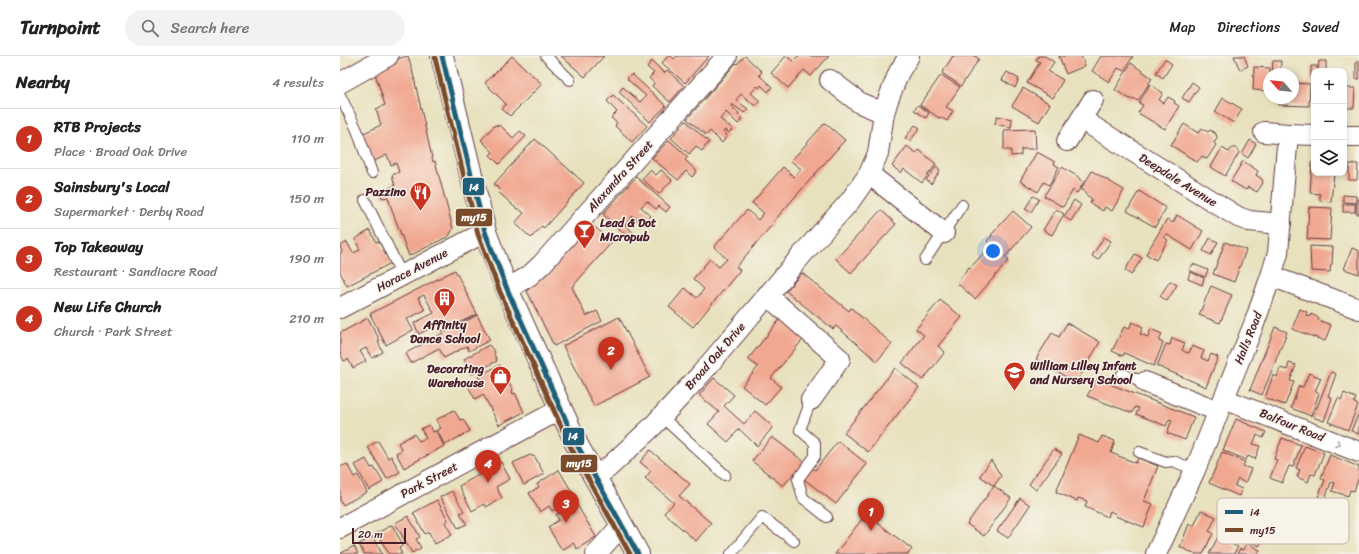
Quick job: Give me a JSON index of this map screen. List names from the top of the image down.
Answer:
{
  "streets": {
    "street": [
      "Alexandra Street",
      "Deepdale Avenue",
      "Horace Avenue",
      "Halls Road",
      "Broad Oak Drive",
      "Balfour Road",
      "Park Street"
    ]
  },
  "crossings": [
    ["Deepdale Avenue", "Halls Road"],
    ["Halls Road", "Balfour Road"]
  ],
  "places": {
    "restaurant": ["Pazzino"],
    "bar": ["Lead & Dot Micropub"],
    "building": ["Affinity Dance School"],
    "school or university": ["William Lilley Infant and Nursery School"],
    "shop": ["Decorating Warehouse"]
  },
  "lines": ["transit line i4", "transit line my15"],
  "legend": ["i4", "my15"],
  "scale_bar": "20 m",
  "north": "top left",
  "page": {
    "header": "Turnpoint",
    "search": "Search here",
    "nav": ["Map", "Directions", "Saved"],
    "heading": ["Nearby", "4 results"],
    "map_buttons": ["+", "−"],
    "list": [
      {
        "mark": "1",
        "name": "RTB Projects",
        "note": "Place · Broad Oak Drive",
        "value": "110 m"
      },
      {
        "mark": "2",
        "name": "Sainsbury's Local",
        "note": "Supermarket · Derby Road",
        "value": "150 m"
      },
      {
        "mark": "3",
        "name": "Top Takeaway",
        "note": "Restaurant · Sandiacre Road",
        "value": "190 m"
      },
      {
        "mark": "4",
        "name": "New Life Church",
        "note": "Church · Park Street",
        "value": "210 m"
      }
    ],
    "pins": [
      "2",
      "4",
      "3",
      "1"
    ],
    "scale": "20 m"
  }
}
